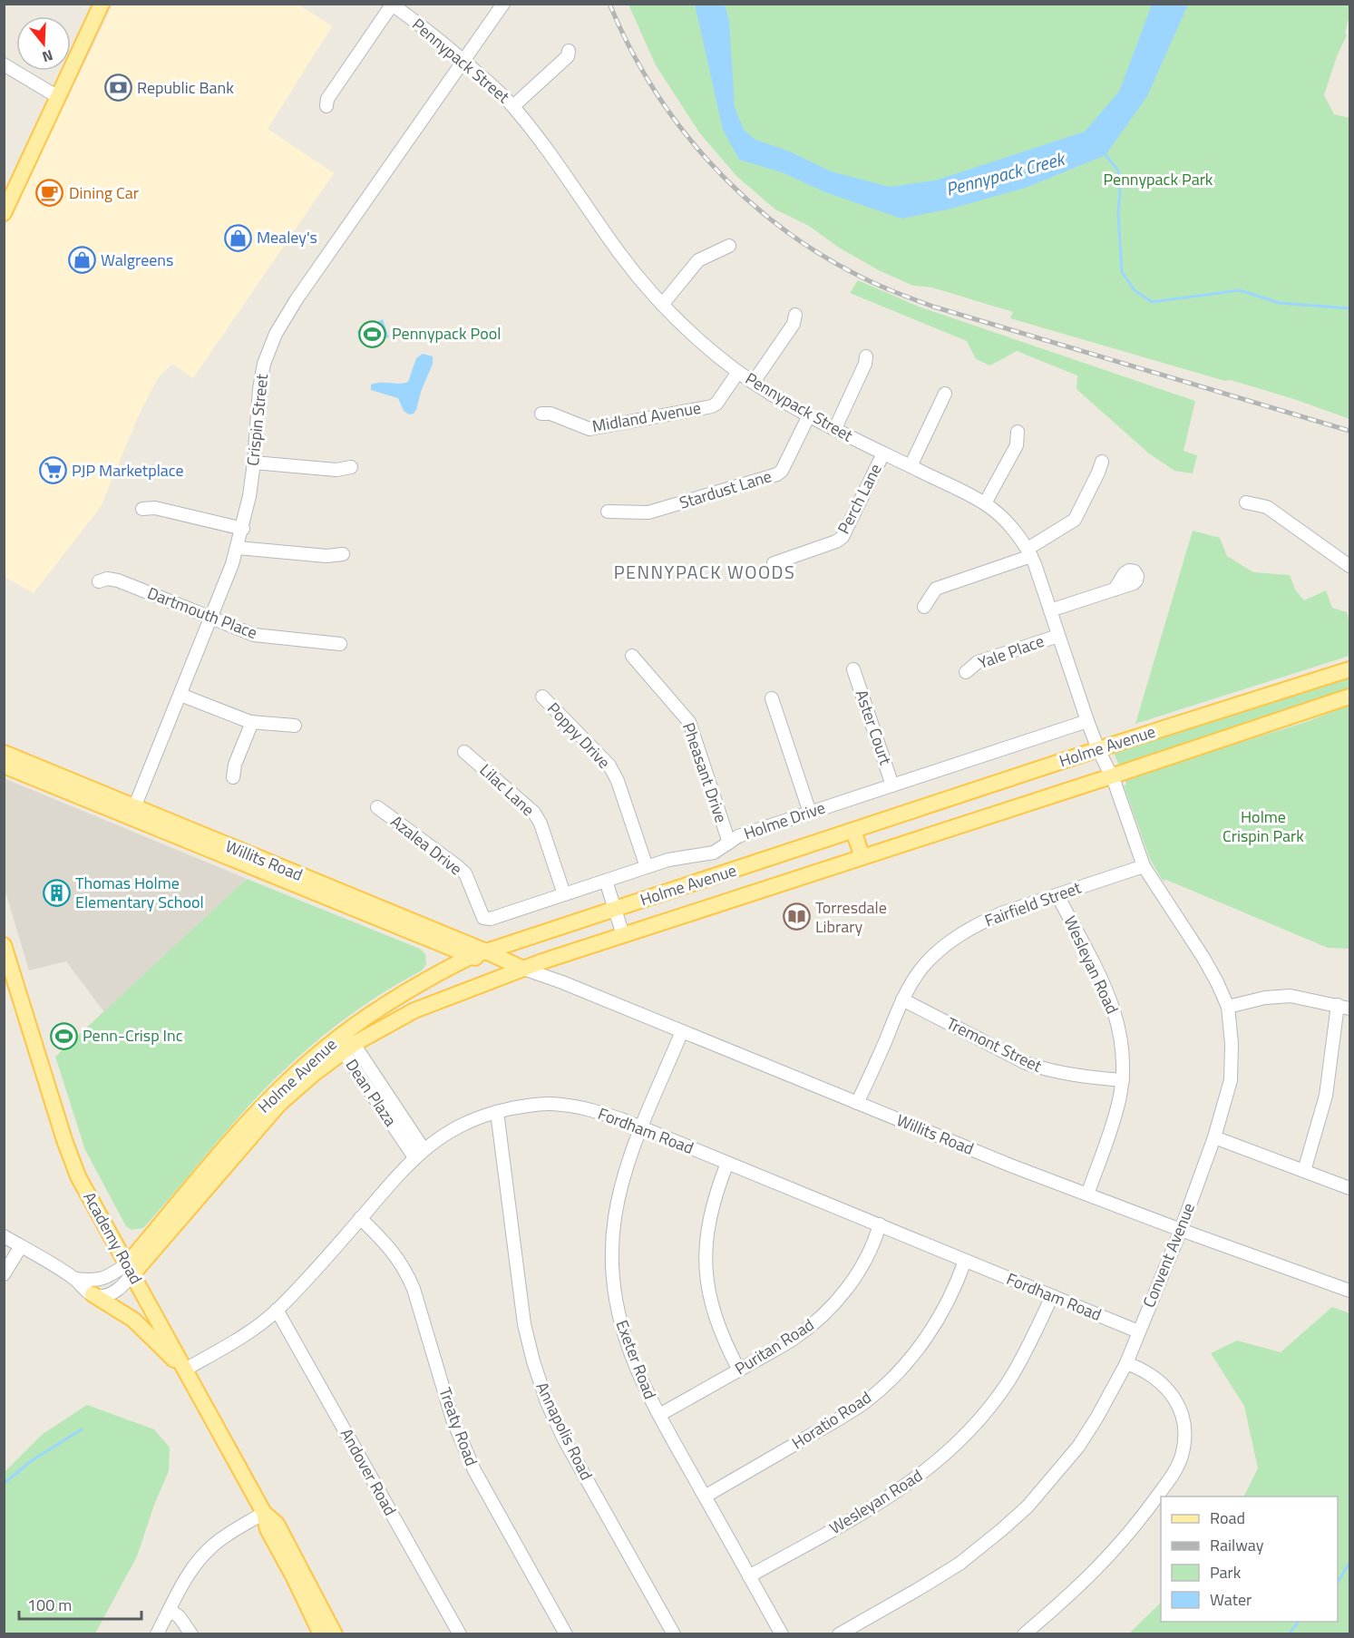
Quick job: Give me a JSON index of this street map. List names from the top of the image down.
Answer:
{
  "streets": {
    "main road": ["Holme Avenue", "Willits Road", "Academy Road"],
    "street": [
      "Pennypack Street",
      "Midland Avenue",
      "Crispin Street",
      "Stardust Lane",
      "Perch Lane",
      "Dartmouth Place",
      "Yale Place",
      "Aster Court",
      "Poppy Drive",
      "Pheasant Drive",
      "Lilac Lane",
      "Holme Drive",
      "Azalea Drive",
      "Fairfield Street",
      "Wesleyan Road",
      "Tremont Street",
      "Dean Plaza",
      "Fordham Road",
      "Convent Avenue",
      "Puritan Road",
      "Exeter Road",
      "Horatio Road",
      "Treaty Road",
      "Annapolis Road",
      "Andover Road"
    ]
  },
  "crossings": [
    ["Pennypack Street", "Midland Avenue"],
    ["Pennypack Street", "Crispin Street"],
    ["Pennypack Street", "Stardust Lane"],
    ["Pennypack Street", "Perch Lane"],
    ["Pennypack Street", "Yale Place"],
    ["Pennypack Street", "Holme Avenue"],
    ["Pennypack Street", "Holme Drive"],
    ["Pennypack Street", "Convent Avenue"],
    ["Crispin Street", "Dartmouth Place"],
    ["Crispin Street", "Willits Road"],
    ["Aster Court", "Holme Drive"],
    ["Poppy Drive", "Holme Drive"],
    ["Holme Avenue", "Willits Road"],
    ["Holme Avenue", "Dean Plaza"],
    ["Holme Avenue", "Academy Road"],
    ["Holme Avenue", "Convent Avenue"],
    ["Pheasant Drive", "Holme Drive"],
    ["Lilac Lane", "Holme Drive"],
    ["Holme Drive", "Azalea Drive"],
    ["Willits Road", "Fairfield Street"],
    ["Willits Road", "Wesleyan Road"],
    ["Willits Road", "Convent Avenue"],
    ["Willits Road", "Exeter Road"],
    ["Fairfield Street", "Wesleyan Road"],
    ["Fairfield Street", "Tremont Street"],
    ["Fairfield Street", "Convent Avenue"],
    ["Wesleyan Road", "Tremont Street"],
    ["Wesleyan Road", "Fordham Road"],
    ["Wesleyan Road", "Exeter Road"],
    ["Dean Plaza", "Fordham Road"],
    ["Fordham Road", "Academy Road"],
    ["Fordham Road", "Convent Avenue"],
    ["Fordham Road", "Puritan Road"],
    ["Fordham Road", "Exeter Road"],
    ["Fordham Road", "Horatio Road"],
    ["Fordham Road", "Treaty Road"],
    ["Fordham Road", "Annapolis Road"],
    ["Fordham Road", "Andover Road"],
    ["Puritan Road", "Exeter Road"],
    ["Exeter Road", "Horatio Road"]
  ],
  "districts": ["PENNYPACK WOODS"],
  "water": ["Pennypack Creek"],
  "parks": ["Pennypack Park", "Holme Crispin Park"],
  "places": {
    "bank": ["Republic Bank"],
    "cafe": ["Dining Car"],
    "shop": ["Mealey's", "Walgreens"],
    "sports": ["Pennypack Pool", "Penn-Crisp Inc"],
    "supermarket": ["PJP Marketplace"],
    "building": ["Thomas Holme Elementary School"],
    "library": ["Torresdale Library"]
  },
  "legend": [
    "Road",
    "Railway",
    "Park",
    "Water"
  ],
  "scale_bar": "100 m",
  "north": "bottom"
}
